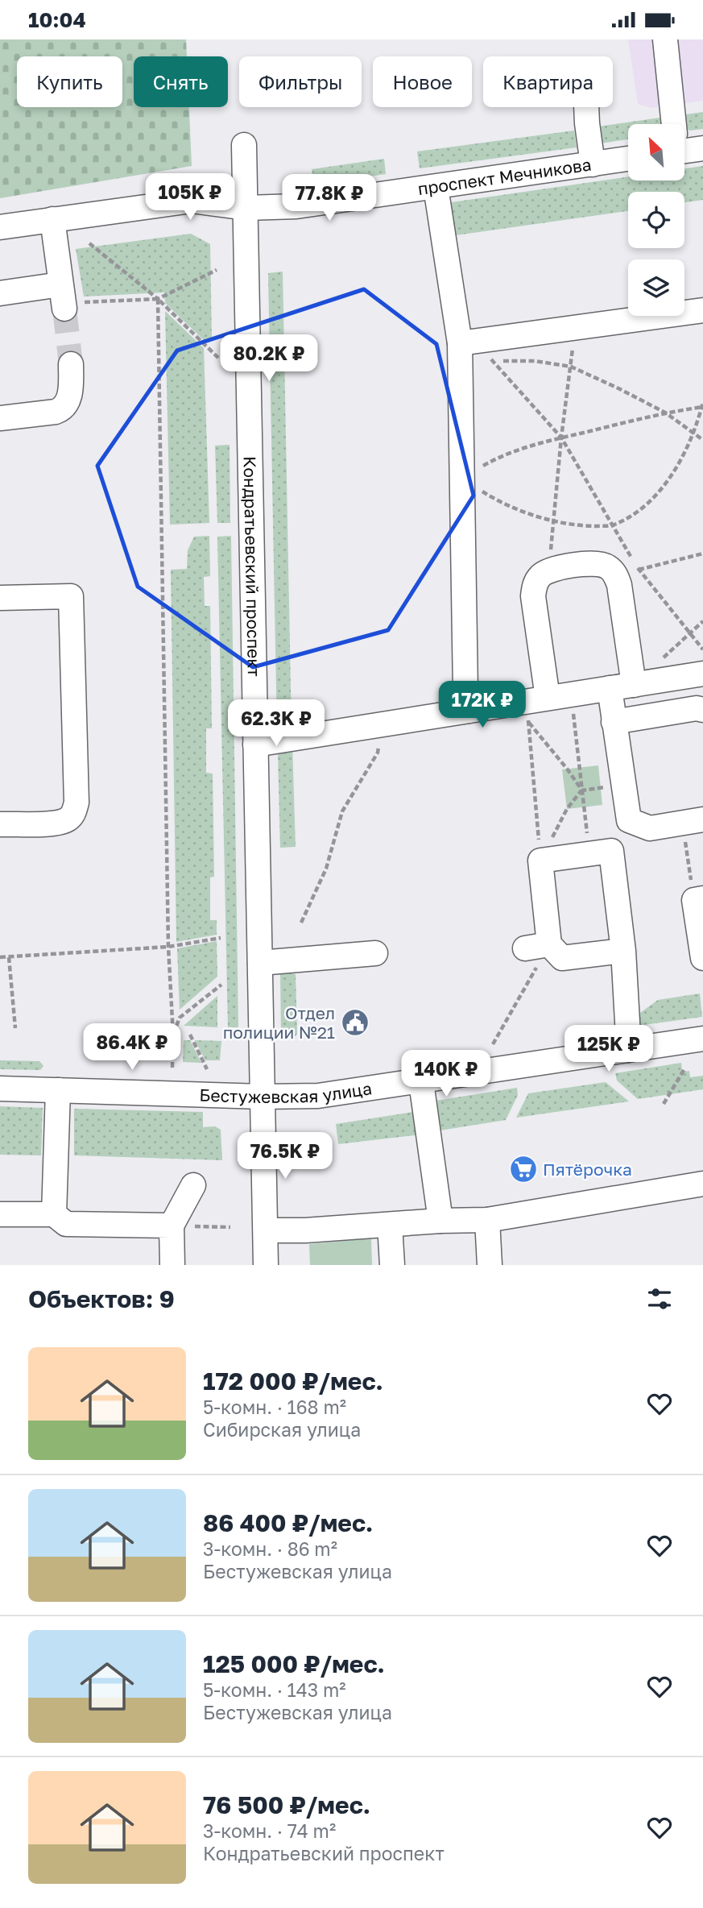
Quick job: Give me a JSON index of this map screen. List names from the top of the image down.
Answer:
{
  "streets": {
    "street": ["проспект Мечникова", "Кондратьевский проспект", "Бестужевская улица"]
  },
  "crossings": [
    ["проспект Мечникова", "Кондратьевский проспект"],
    ["Кондратьевский проспект", "Бестужевская улица"]
  ],
  "places": {
    "public building": ["Отдел полиции №21"],
    "supermarket": ["Пятёрочка"]
  },
  "north": "top left",
  "page": {
    "status": "10:04",
    "chip": [
      "Купить",
      "Снять",
      "Фильтры",
      "Новое",
      "Квартира"
    ],
    "price": [
      "105K ₽",
      "77.8K ₽",
      "80.2K ₽",
      "172K ₽",
      "62.3K ₽",
      "86.4K ₽",
      "125K ₽",
      "140K ₽",
      "76.5K ₽"
    ],
    "heading": "Объектов: 9",
    "list": [
      {
        "name": "172 000 ₽/мес.",
        "note": "5-комн. · 168 m² · Сибирская улица"
      },
      {
        "name": "86 400 ₽/мес.",
        "note": "3-комн. · 86 m² · Бестужевская улица"
      },
      {
        "name": "125 000 ₽/мес.",
        "note": "5-комн. · 143 m² · Бестужевская улица"
      },
      {
        "name": "76 500 ₽/мес.",
        "note": "3-комн. · 74 m² · Кондратьевский проспект"
      }
    ]
  }
}
